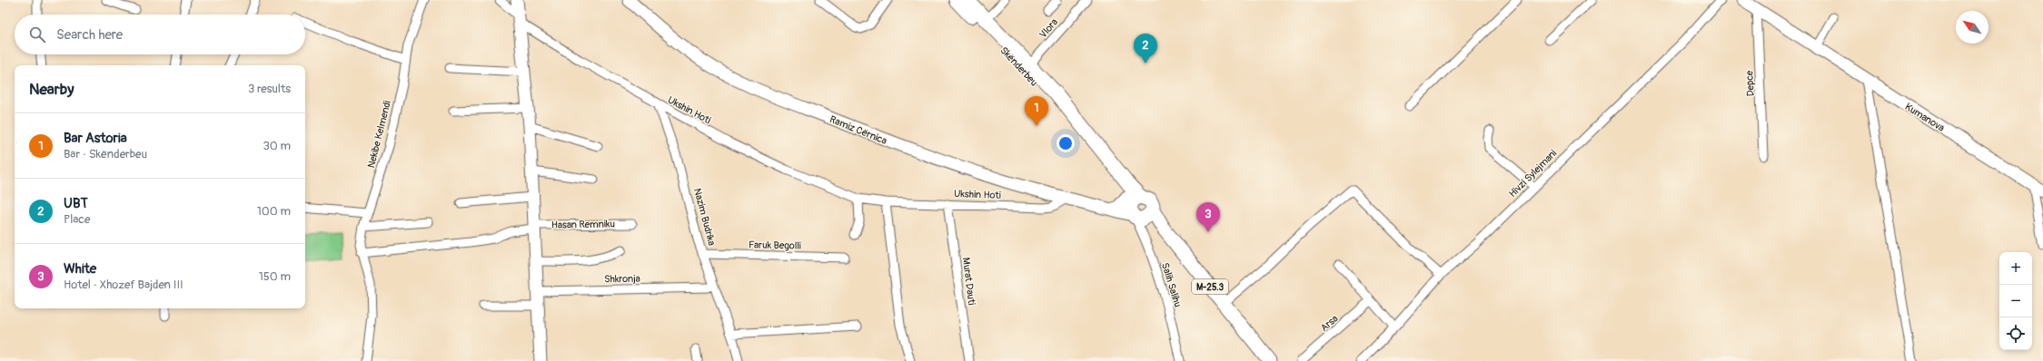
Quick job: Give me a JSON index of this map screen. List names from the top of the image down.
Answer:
{
  "streets": {
    "main road": ["Skënderbeu", "M-25.3"],
    "street": [
      "Vlora",
      "Depce",
      "Ukshin Hoti",
      "Kumanova",
      "Ramiz Cërnica",
      "Nekibe Kelmendi",
      "Hivzi Sylejmani",
      "Nazim Budrika",
      "Hasan Remniku",
      "Faruk Begolli",
      "Shkronja",
      "Murat Dauti",
      "Salih Salihu",
      "Arsa"
    ]
  },
  "crossings": [
    ["Vlora", "Skënderbeu"],
    ["Skënderbeu", "Ramiz Cërnica"],
    ["Skënderbeu", "Salih Salihu"],
    ["Skënderbeu", "M-25.3"],
    ["Depce", "Kumanova"],
    ["Ukshin Hoti", "Ramiz Cërnica"],
    ["Ukshin Hoti", "Nazim Budrika"],
    ["Ukshin Hoti", "Murat Dauti"],
    ["Ramiz Cërnica", "Salih Salihu"],
    ["Ramiz Cërnica", "M-25.3"],
    ["Nekibe Kelmendi", "Hasan Remniku"],
    ["Nazim Budrika", "Faruk Begolli"],
    ["Salih Salihu", "M-25.3"]
  ],
  "north": "top left",
  "page": {
    "search": "Search here",
    "pins": ["2", "1", "3"],
    "heading": ["Nearby", "3 results"],
    "list": [
      {
        "mark": "1",
        "name": "Bar Astoria",
        "note": "Bar · Skënderbeu",
        "value": "30 m"
      },
      {
        "mark": "2",
        "name": "UBT",
        "note": "Place",
        "value": "100 m"
      },
      {
        "mark": "3",
        "name": "White",
        "note": "Hotel · Xhozef Bajden III",
        "value": "150 m"
      }
    ],
    "map_buttons": ["+", "−"]
  }
}
